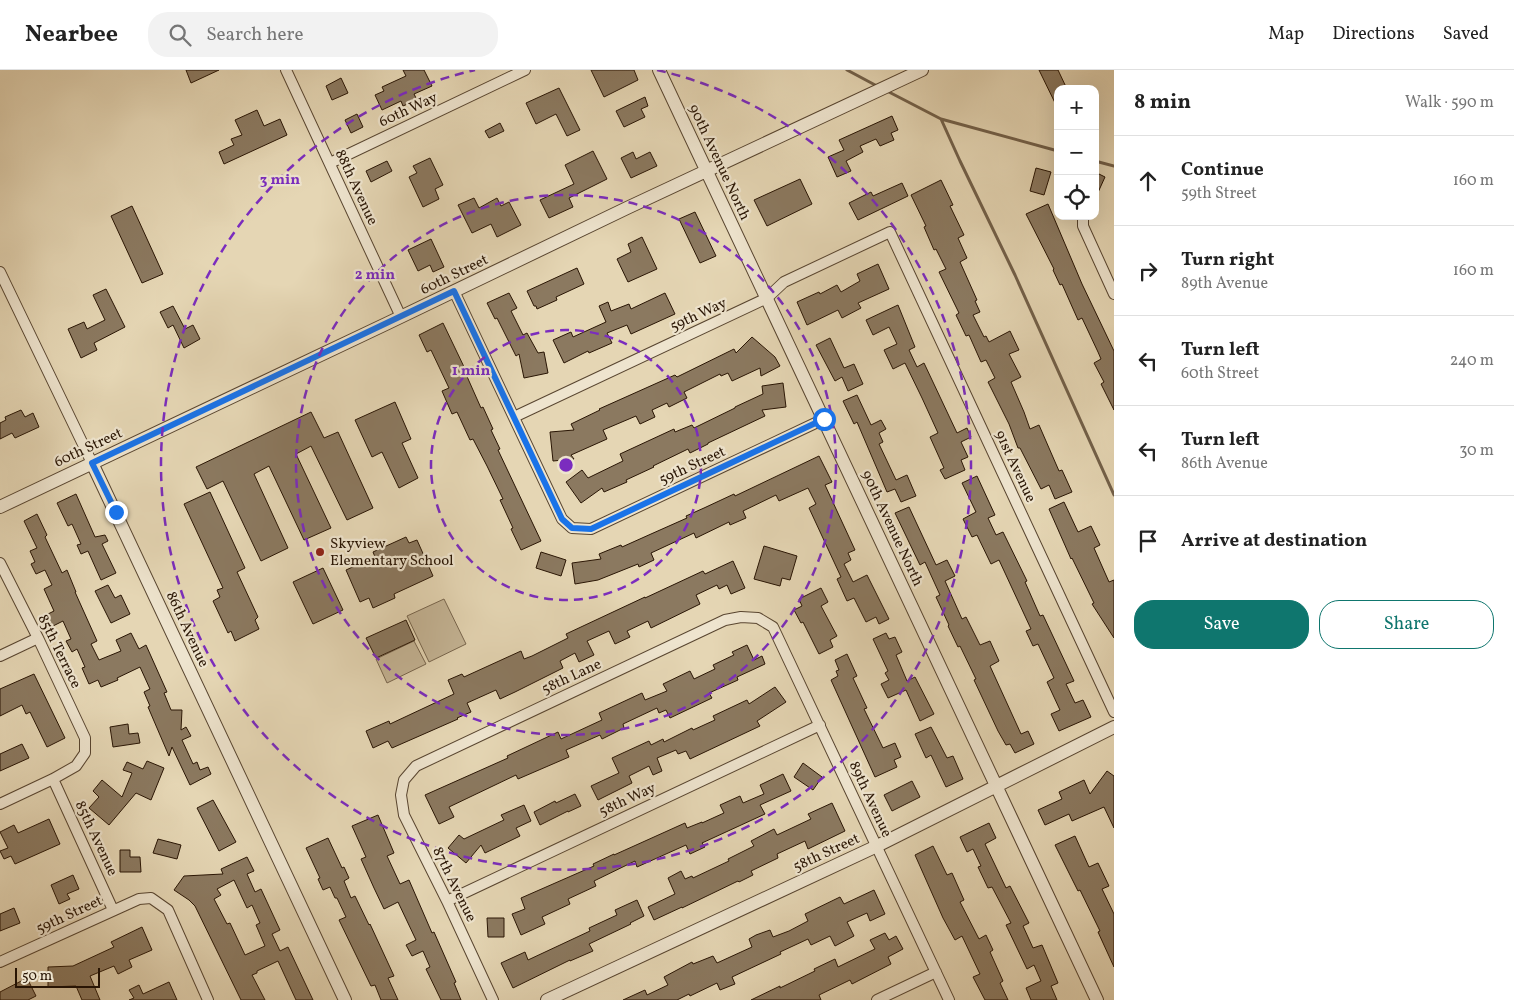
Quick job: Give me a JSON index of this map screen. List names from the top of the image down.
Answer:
{
  "streets": {
    "street": [
      "60th Way",
      "90th Avenue North",
      "88th Avenue",
      "60th Street",
      "59th Way",
      "59th Street",
      "91st Avenue",
      "86th Avenue",
      "85th Terrace",
      "58th Lane",
      "58th Way",
      "89th Avenue",
      "85th Avenue",
      "58th Street",
      "87th Avenue"
    ]
  },
  "crossings": [
    ["60th Way", "88th Avenue"],
    ["90th Avenue North", "60th Street"],
    ["90th Avenue North", "59th Way"],
    ["90th Avenue North", "59th Street"],
    ["90th Avenue North", "58th Street"],
    ["88th Avenue", "60th Street"],
    ["60th Street", "86th Avenue"],
    ["59th Way", "59th Street"],
    ["59th Way", "91st Avenue"],
    ["59th Street", "85th Avenue"],
    ["85th Terrace", "85th Avenue"],
    ["58th Lane", "89th Avenue"],
    ["58th Lane", "87th Avenue"],
    ["58th Way", "89th Avenue"],
    ["58th Way", "87th Avenue"],
    ["89th Avenue", "58th Street"]
  ],
  "places": ["Skyview Elementary School"],
  "scale_bar": "50 m",
  "page": {
    "header": "Nearbee",
    "search": "Search here",
    "nav": ["Map", "Directions", "Saved"],
    "heading": ["8 min", "Walk · 590 m"],
    "map_buttons": ["+", "−"],
    "list": [
      ["Continue", "59th Street", "160 m"],
      ["Turn right", "89th Avenue", "160 m"],
      ["Turn left", "60th Street", "240 m"],
      ["Turn left", "86th Avenue", "30 m"],
      "Arrive at destination"
    ],
    "buttons": ["Save", "Share"],
    "scale": "50 m"
  },
  "rings": ["3 min", "2 min", "1 min"]
}
